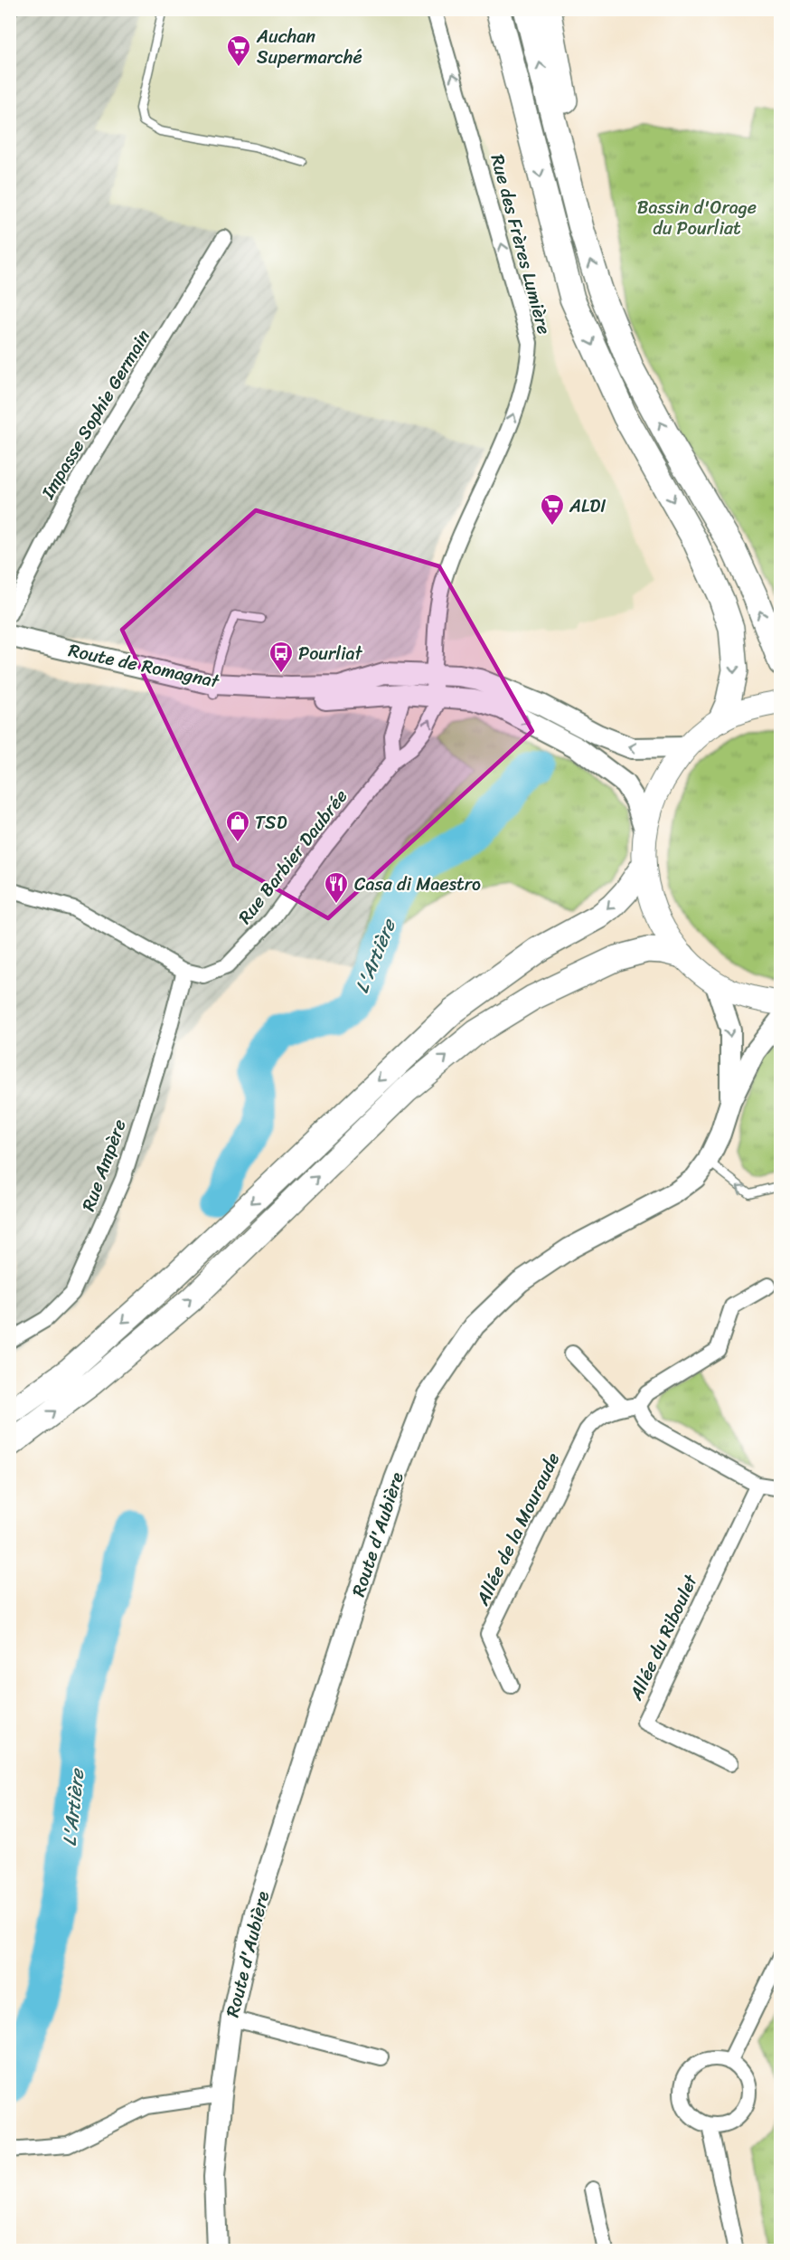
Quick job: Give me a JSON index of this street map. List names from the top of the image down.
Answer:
{
  "streets": {
    "main road": ["Route de Romagnat", "Route d'Aubière"],
    "street": [
      "Rue des Frères Lumière",
      "Impasse Sophie Germain",
      "Rue Barbier Daubrée",
      "Rue Ampère",
      "Allée de la Mouraude",
      "Allée du Riboulet"
    ]
  },
  "crossings": [
    ["Rue des Frères Lumière", "Route de Romagnat"],
    ["Rue des Frères Lumière", "Rue Barbier Daubrée"],
    ["Route de Romagnat", "Rue Barbier Daubrée"],
    ["Rue Barbier Daubrée", "Rue Ampère"]
  ],
  "one_way": ["Rue des Frères Lumière"],
  "water": ["L'Artière"],
  "parks": ["Bassin d'Orage du Pourliat"],
  "places": {
    "supermarket": ["Auchan Supermarché", "ALDI"],
    "bus stop": ["Pourliat"],
    "shop": ["TSD"],
    "restaurant": ["Casa di Maestro"]
  }
}
